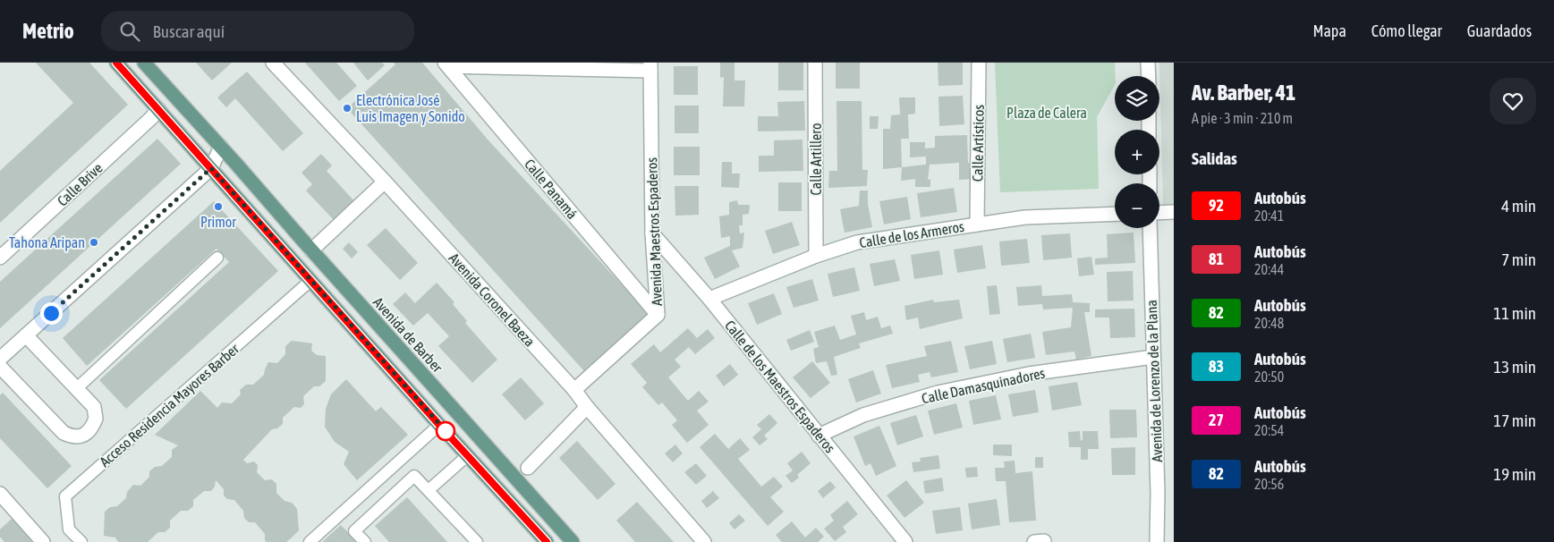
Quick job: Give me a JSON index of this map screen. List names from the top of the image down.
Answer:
{
  "streets": {
    "main road": ["Avenida de Barber"],
    "street": [
      "Calle Artísticos",
      "Calle Artillero",
      "Calle Brive",
      "Calle Panamá",
      "Avenida Maestros Espaderos",
      "Calle de los Armeros",
      "Avenida Coronel Baeza",
      "Avenida de Lorenzo de la Plana",
      "Calle Damasquinadores",
      "Calle de los Maestros Espaderos"
    ],
    "lane": ["Acceso Residencia Mayores Barber"]
  },
  "crossings": [
    ["Calle Artísticos", "Calle de los Armeros"],
    ["Calle Artillero", "Calle de los Armeros"],
    ["Calle Panamá", "Avenida Maestros Espaderos"],
    ["Avenida Maestros Espaderos", "Avenida Coronel Baeza"],
    ["Avenida Maestros Espaderos", "Calle de los Maestros Espaderos"],
    ["Calle de los Armeros", "Calle de los Maestros Espaderos"],
    ["Avenida de Lorenzo de la Plana", "Calle Damasquinadores"],
    ["Calle Damasquinadores", "Calle de los Maestros Espaderos"]
  ],
  "parks": ["Plaza de Calera"],
  "places": ["Electrónica José Luis Imagen y Sonido", "Primor", "Tahona Aripan"],
  "lines": ["bus line 92"],
  "page": {
    "header": "Metrio",
    "search": "Buscar aquí",
    "nav": ["Mapa", "Cómo llegar", "Guardados"],
    "heading": [
      ["Av. Barber, 41", "A pie · 3 min · 210 m"],
      "Salidas"
    ],
    "map_buttons": ["+", "−"],
    "list": [
      {
        "mark": "92",
        "name": "Autobús",
        "note": "20:41",
        "value": "4 min"
      },
      {
        "mark": "81",
        "name": "Autobús",
        "note": "20:44",
        "value": "7 min"
      },
      {
        "mark": "82",
        "name": "Autobús",
        "note": "20:48",
        "value": "11 min"
      },
      {
        "mark": "83",
        "name": "Autobús",
        "note": "20:50",
        "value": "13 min"
      },
      {
        "mark": "27",
        "name": "Autobús",
        "note": "20:54",
        "value": "17 min"
      },
      {
        "mark": "82",
        "name": "Autobús",
        "note": "20:56",
        "value": "19 min"
      }
    ]
  }
}
